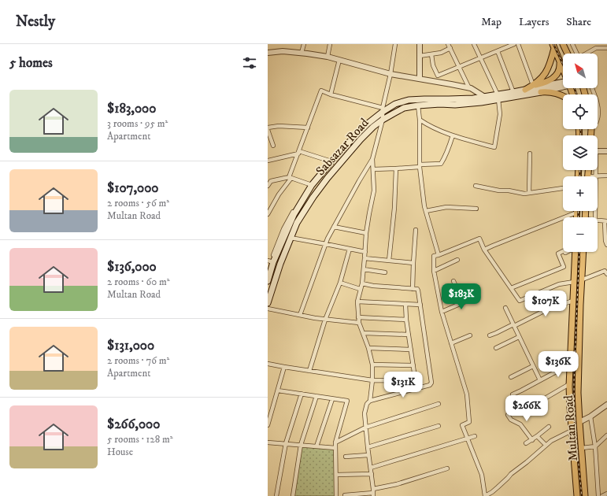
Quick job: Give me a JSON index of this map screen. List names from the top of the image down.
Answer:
{
  "streets": {
    "main road": ["Sabsazar Road", "Multan Road"]
  },
  "north": "top left",
  "page": {
    "header": "Nestly",
    "nav": ["Map", "Layers", "Share"],
    "heading": "5 homes",
    "map_buttons": ["+", "−"],
    "list": [
      {
        "name": "$183,000",
        "note": "3 rooms · 95 m² · Apartment"
      },
      {
        "name": "$107,000",
        "note": "2 rooms · 56 m² · Multan Road"
      },
      {
        "name": "$136,000",
        "note": "2 rooms · 60 m² · Multan Road"
      },
      {
        "name": "$131,000",
        "note": "2 rooms · 76 m² · Apartment"
      },
      {
        "name": "$266,000",
        "note": "5 rooms · 128 m² · House"
      }
    ],
    "price": [
      "$183K",
      "$107K",
      "$136K",
      "$131K",
      "$266K"
    ]
  }
}
